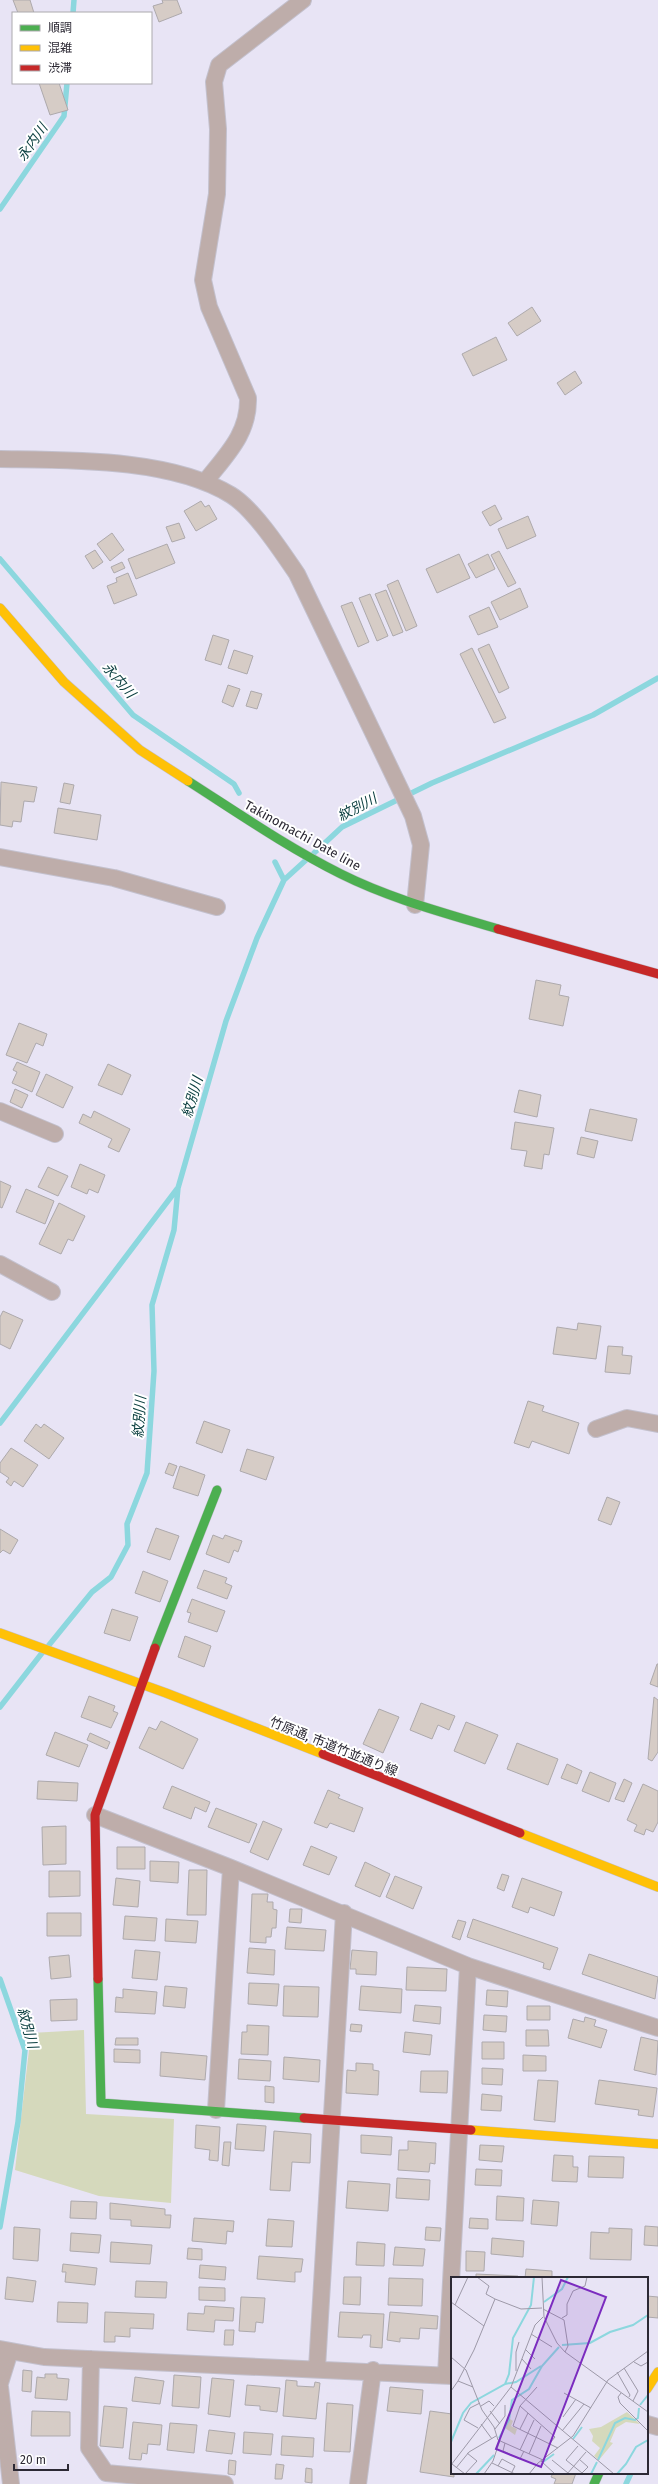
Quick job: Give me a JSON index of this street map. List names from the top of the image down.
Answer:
{
  "streets": {
    "street": ["Takinomachi Date line", "竹原通, 市道竹並通り線"]
  },
  "water": ["永内川", "紋別川"],
  "legend": ["順調", "混雑", "渋滞"],
  "scale_bar": "20 m"
}
